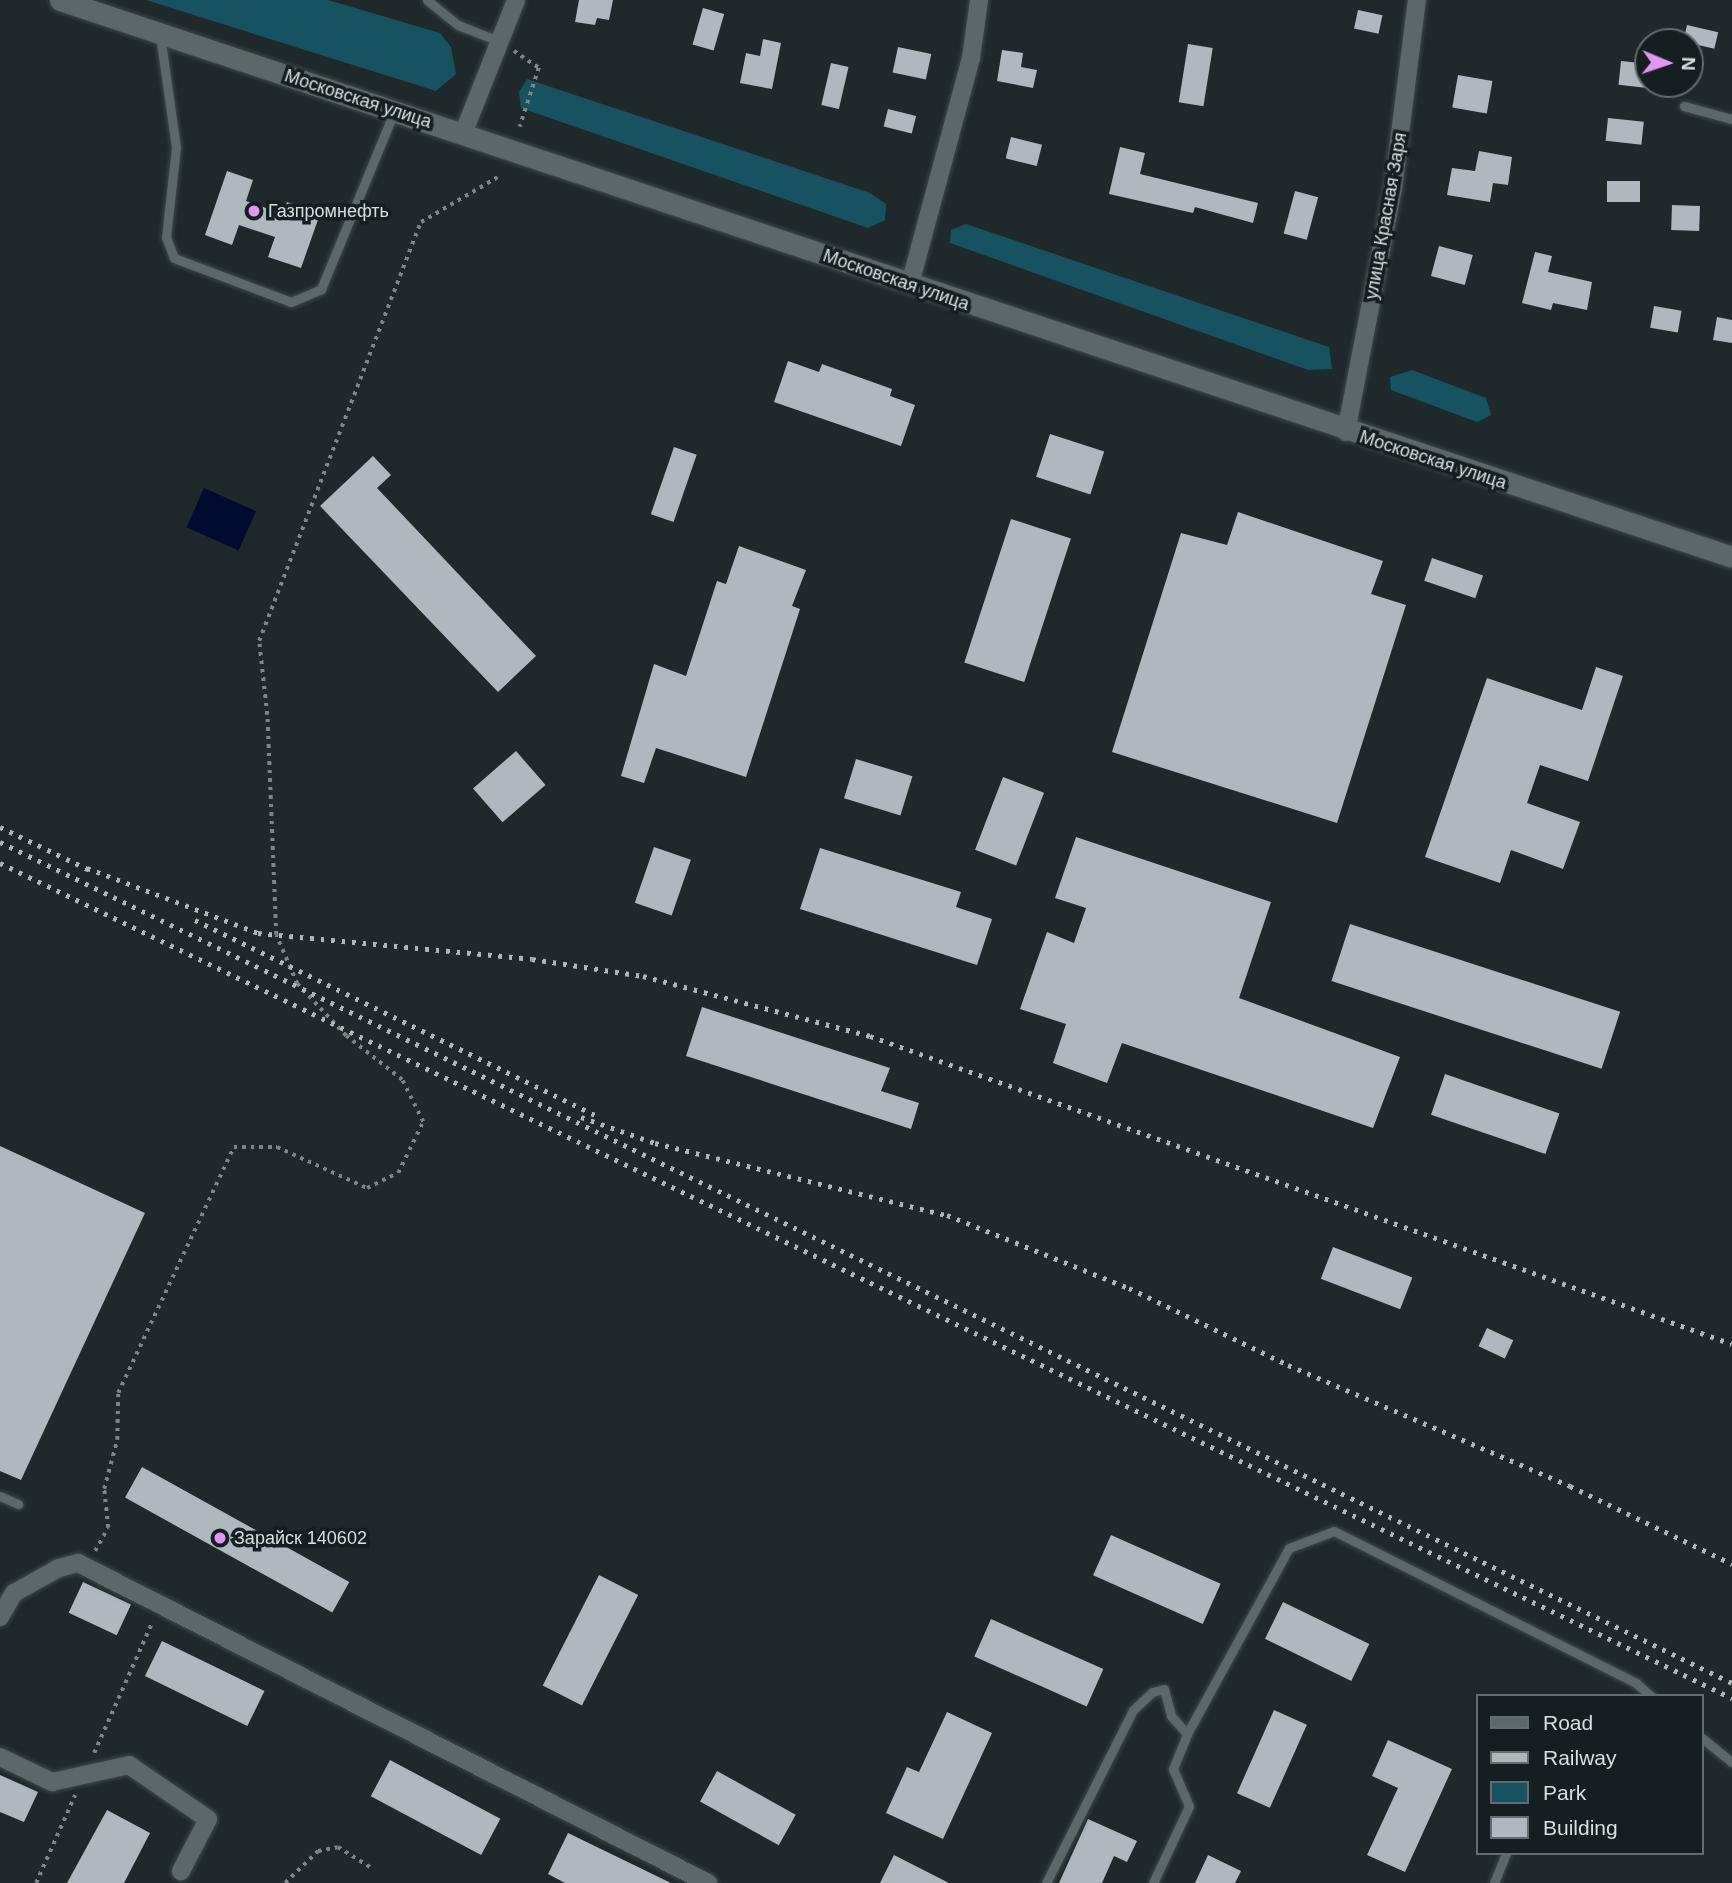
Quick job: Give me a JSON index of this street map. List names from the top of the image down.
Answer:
{
  "streets": {
    "main road": ["Московская улица"],
    "street": ["улица Красная Заря"]
  },
  "crossings": [
    ["Московская улица", "улица Красная Заря"]
  ],
  "places": ["Газпромнефть", "Зарайск 140602"],
  "legend": [
    "Road",
    "Railway",
    "Park",
    "Building"
  ],
  "north": "right"
}
